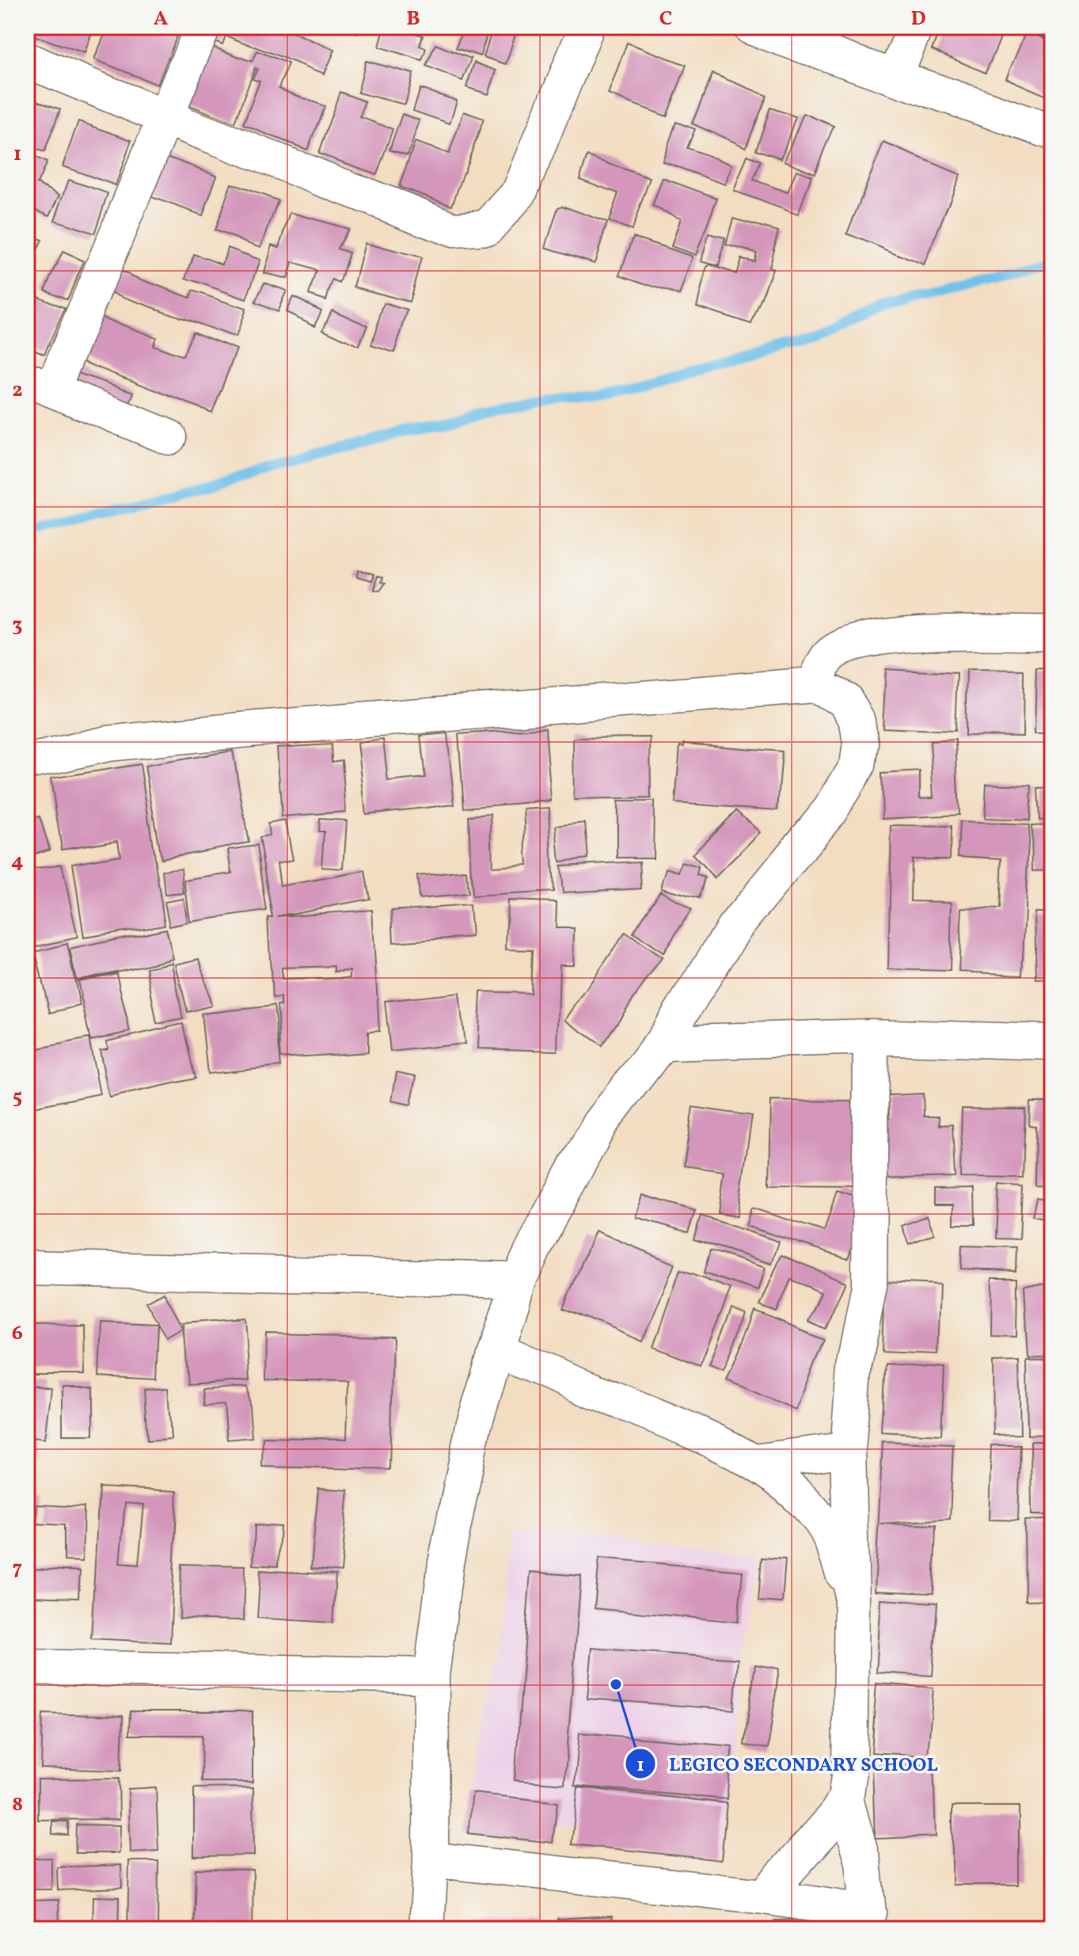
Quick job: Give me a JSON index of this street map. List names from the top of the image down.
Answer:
{
  "places": ["LEGICO SECONDARY SCHOOL"],
  "grid": {
    "columns": [
      "A",
      "B",
      "C",
      "D"
    ],
    "rows": [
      "1",
      "2",
      "3",
      "4",
      "5",
      "6",
      "7",
      "8"
    ]
  }
}
